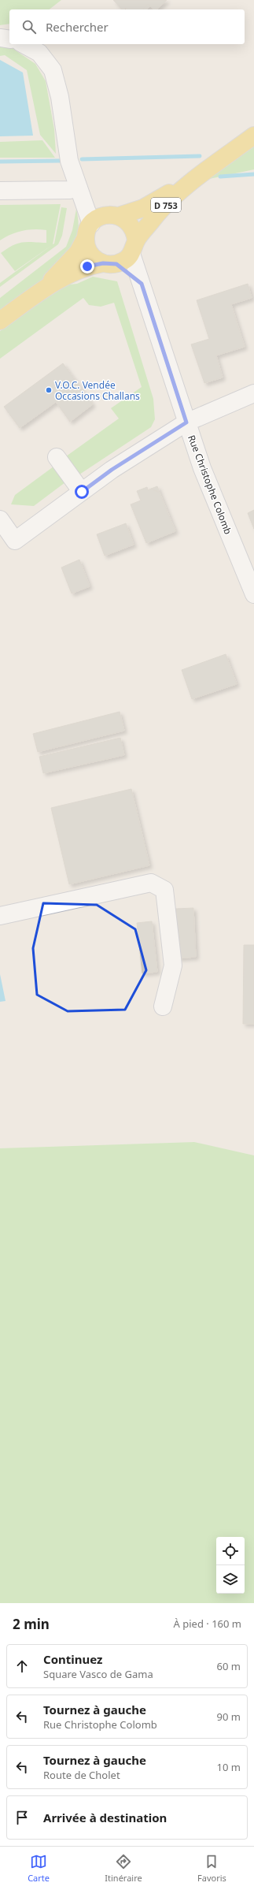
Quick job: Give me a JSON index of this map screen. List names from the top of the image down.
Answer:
{
  "streets": {
    "main road": ["D 753"],
    "street": ["Rue Christophe Colomb"]
  },
  "crossings": [
    ["D 753", "Rue Christophe Colomb"]
  ],
  "places": ["V.O.C. Vendée Occasions Challans"],
  "page": {
    "search": "Rechercher",
    "heading": ["2 min", "À pied · 160 m"],
    "list": [
      ["Continuez", "Square Vasco de Gama", "60 m"],
      ["Tournez à gauche", "Rue Christophe Colomb", "90 m"],
      ["Tournez à gauche", "Route de Cholet", "10 m"],
      "Arrivée à destination"
    ],
    "nav": ["Carte", "Itinéraire", "Favoris"]
  }
}
